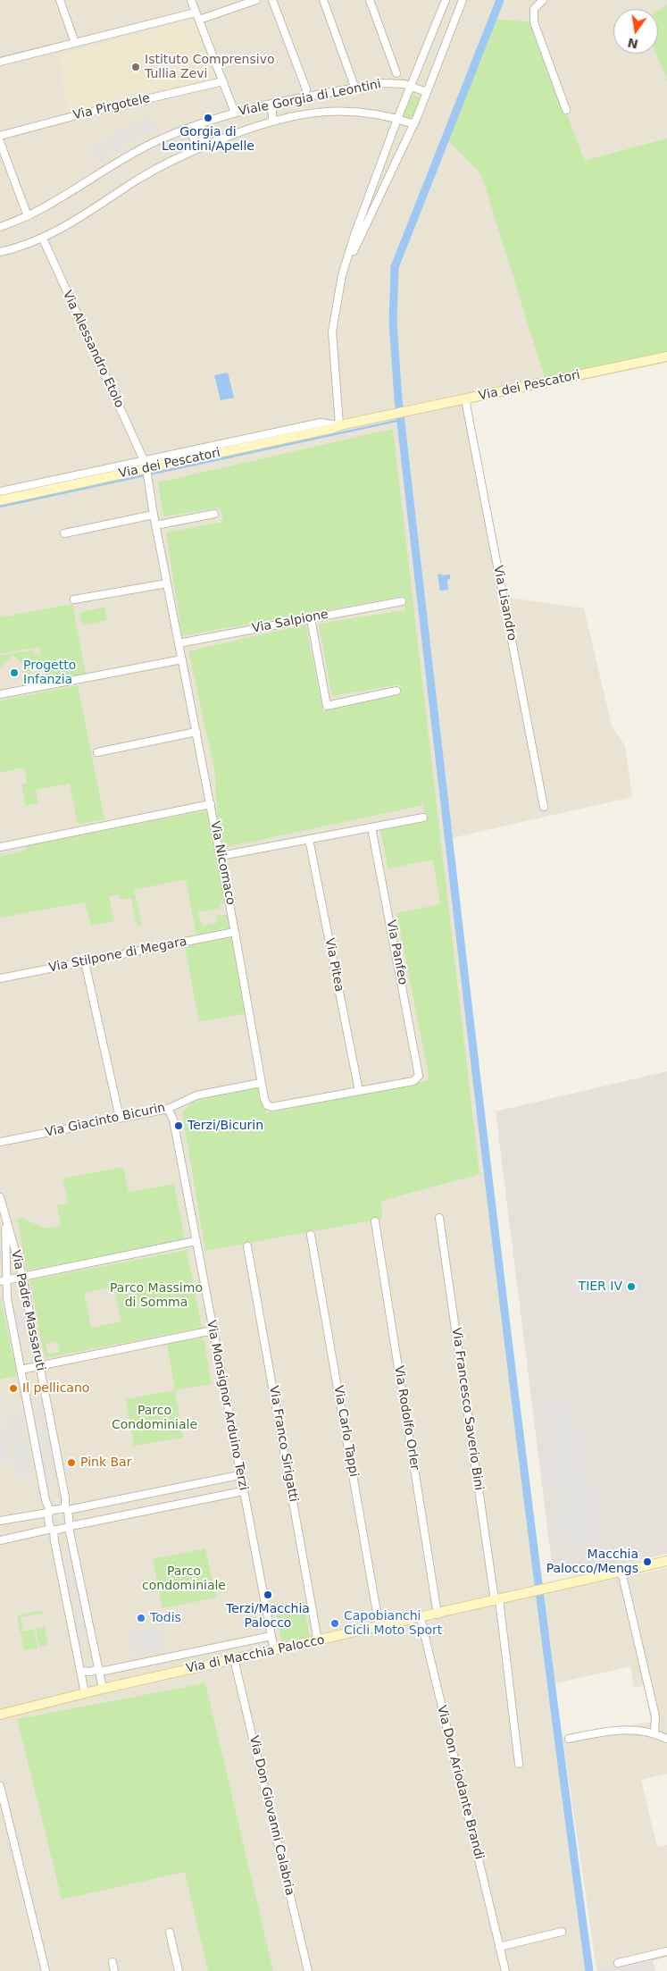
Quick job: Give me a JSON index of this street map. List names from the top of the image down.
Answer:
{
  "streets": {
    "street": [
      "Viale Gorgia di Leontini",
      "Via Pirgotele",
      "Via Alessandro Etolo",
      "Via dei Pescatori",
      "Via Lisandro",
      "Via Salpione",
      "Via Nicomaco",
      "Via Panfeo",
      "Via Stilpone di Megara",
      "Via Pitea",
      "Via Giacinto Bicurin",
      "Via Padre Massaruti",
      "Via Monsignor Arduino Terzi",
      "Via Francesco Saverio Bini",
      "Via Rodolfo Orler",
      "Via Carlo Tappi",
      "Via Franco Sirigatti",
      "Via di Macchia Palocco",
      "Via Don Ariodante Brandi",
      "Via Don Giovanni Calabria"
    ]
  },
  "crossings": [
    ["Viale Gorgia di Leontini", "Via Alessandro Etolo"],
    ["Via Alessandro Etolo", "Via dei Pescatori"],
    ["Via Alessandro Etolo", "Via Nicomaco"],
    ["Via dei Pescatori", "Via Lisandro"],
    ["Via dei Pescatori", "Via Nicomaco"],
    ["Via Salpione", "Via Nicomaco"],
    ["Via Nicomaco", "Via Panfeo"],
    ["Via Nicomaco", "Via Stilpone di Megara"],
    ["Via Nicomaco", "Via Pitea"],
    ["Via Nicomaco", "Via Giacinto Bicurin"],
    ["Via Giacinto Bicurin", "Via Monsignor Arduino Terzi"],
    ["Via Padre Massaruti", "Via di Macchia Palocco"],
    ["Via Monsignor Arduino Terzi", "Via di Macchia Palocco"],
    ["Via Francesco Saverio Bini", "Via di Macchia Palocco"],
    ["Via Rodolfo Orler", "Via di Macchia Palocco"],
    ["Via Carlo Tappi", "Via di Macchia Palocco"],
    ["Via Franco Sirigatti", "Via di Macchia Palocco"],
    ["Via di Macchia Palocco", "Via Don Ariodante Brandi"],
    ["Via di Macchia Palocco", "Via Don Giovanni Calabria"]
  ],
  "parks": ["Parco Massimo di Somma", "Parco Condominiale", "Parco condominiale"],
  "places": [
    "Istituto Comprensivo Tullia Zevi",
    "Gorgia di Leontini/Apelle",
    "Progetto Infanzia",
    "Terzi/Bicurin",
    "TIER IV",
    "Il pellicano",
    "Pink Bar",
    "Macchia Palocco/Mengs",
    "Terzi/Macchia Palocco",
    "Todis",
    "Capobianchi Cicli Moto Sport"
  ],
  "north": "bottom"
}
